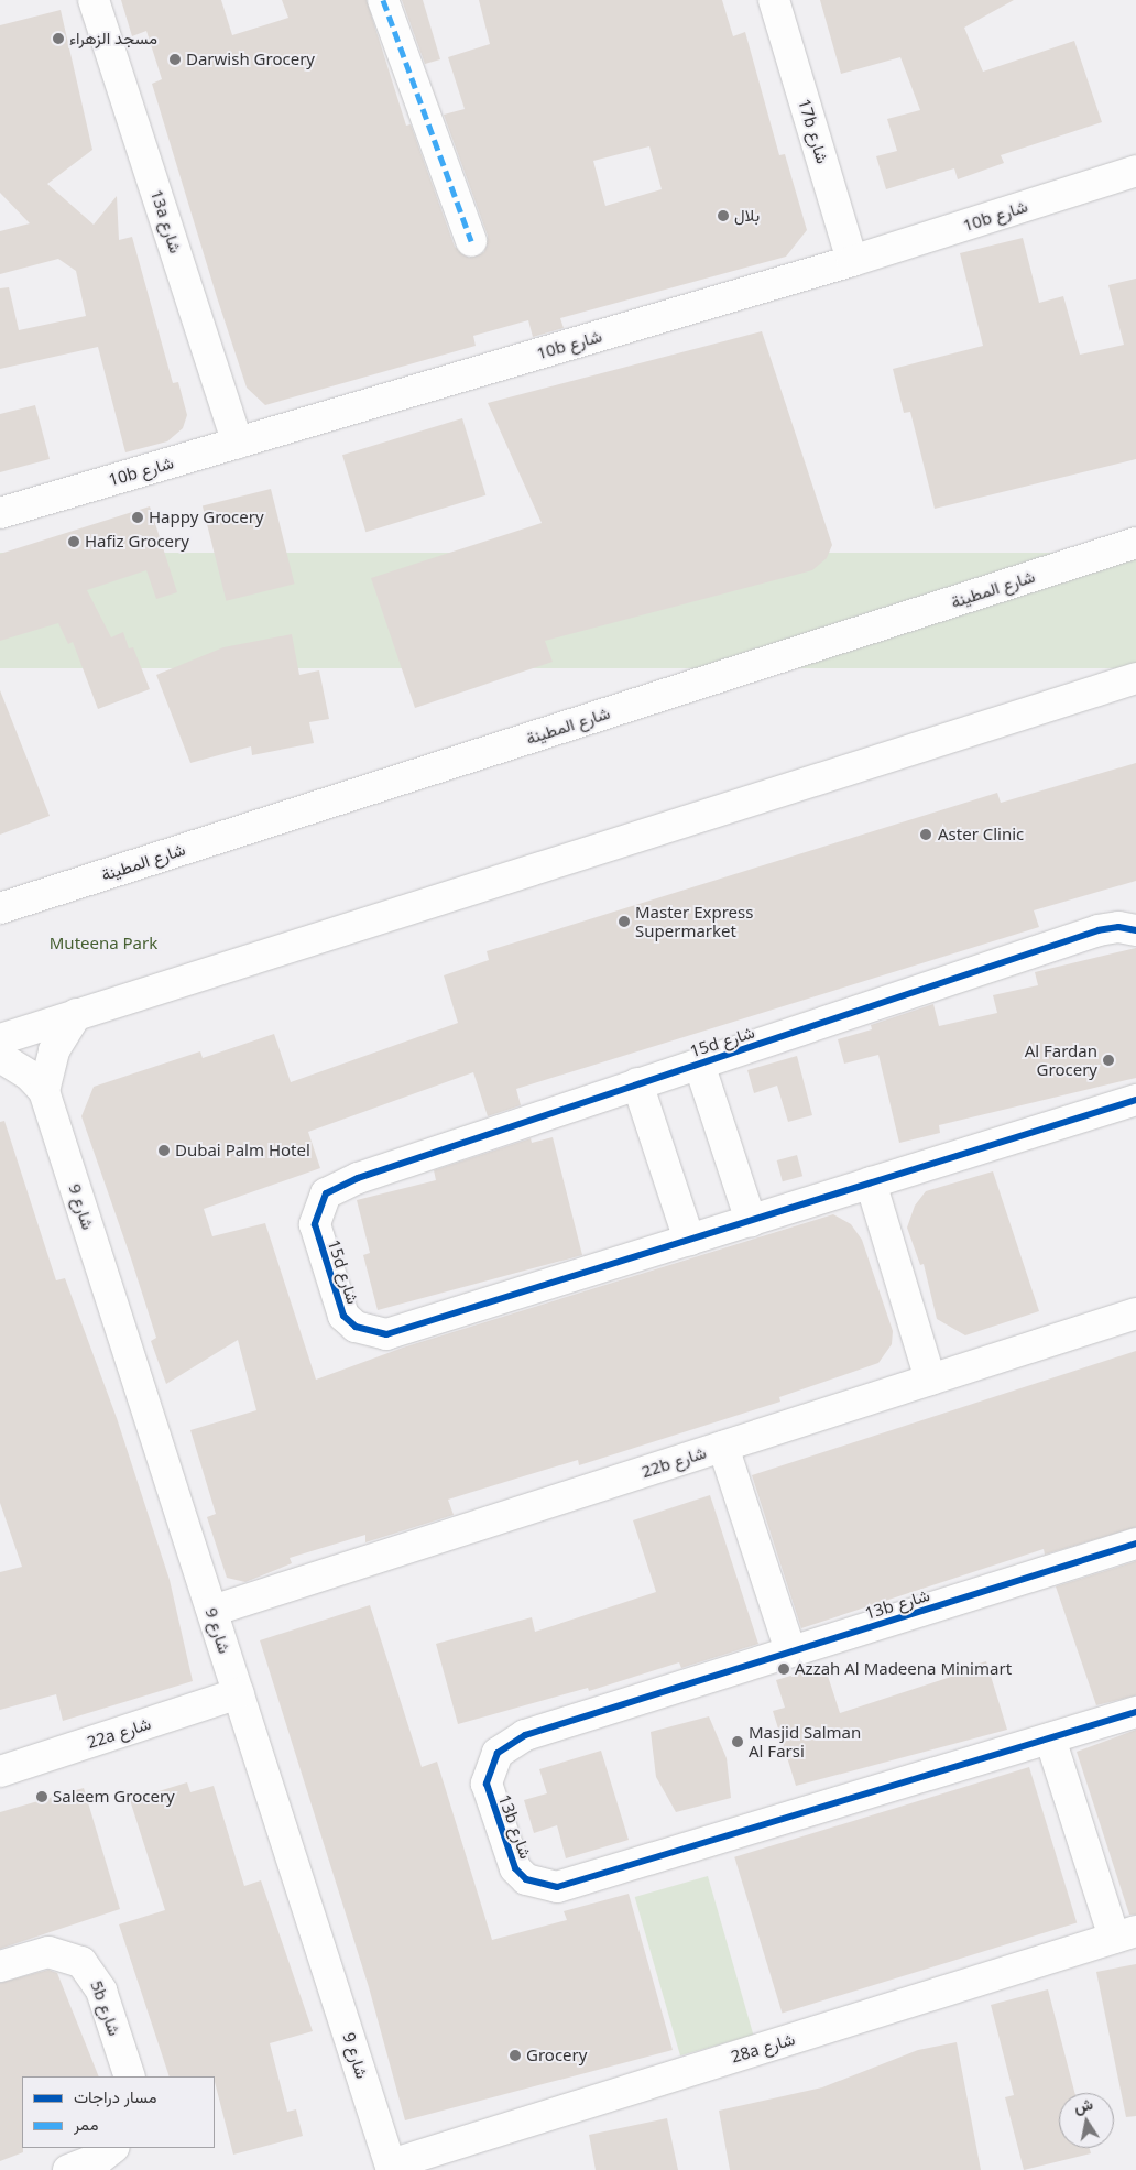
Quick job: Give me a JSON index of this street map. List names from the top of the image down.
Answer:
{
  "streets": {
    "street": [
      "17b شارع",
      "10b شارع",
      "13a شارع",
      "شارع المطينة",
      "15d شارع",
      "شارع 9",
      "22b شارع",
      "13b شارع",
      "22a شارع",
      "5b شارع",
      "28a شارع"
    ]
  },
  "crossings": [
    ["17b شارع", "10b شارع"],
    ["10b شارع", "13a شارع"],
    ["شارع 9", "22b شارع"],
    ["شارع 9", "22a شارع"],
    ["شارع 9", "28a شارع"]
  ],
  "parks": ["Muteena Park"],
  "places": [
    "مسجد الزهراء",
    "Darwish Grocery",
    "بلال",
    "Happy Grocery",
    "Hafiz Grocery",
    "Aster Clinic",
    "Master Express Supermarket",
    "Al Fardan Grocery",
    "Dubai Palm Hotel",
    "Azzah Al Madeena Minimart",
    "Masjid Salman Al Farsi",
    "Saleem Grocery",
    "Grocery"
  ],
  "legend": ["مسار دراجات", "ممر"],
  "north": "top"
}
